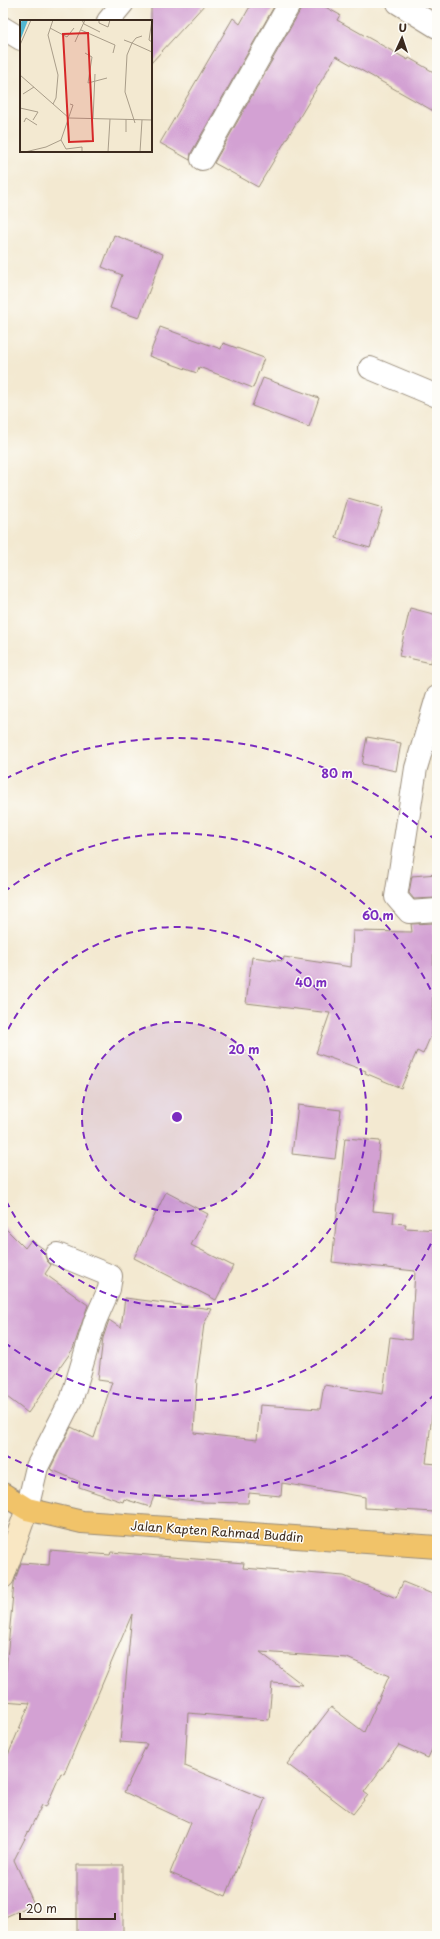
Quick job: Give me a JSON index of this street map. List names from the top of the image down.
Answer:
{
  "streets": {
    "main road": ["Jalan Kapten Rahmad Buddin"]
  },
  "scale_bar": "20 m",
  "north": "top",
  "rings": [
    "80 m",
    "60 m",
    "40 m",
    "20 m"
  ]
}
